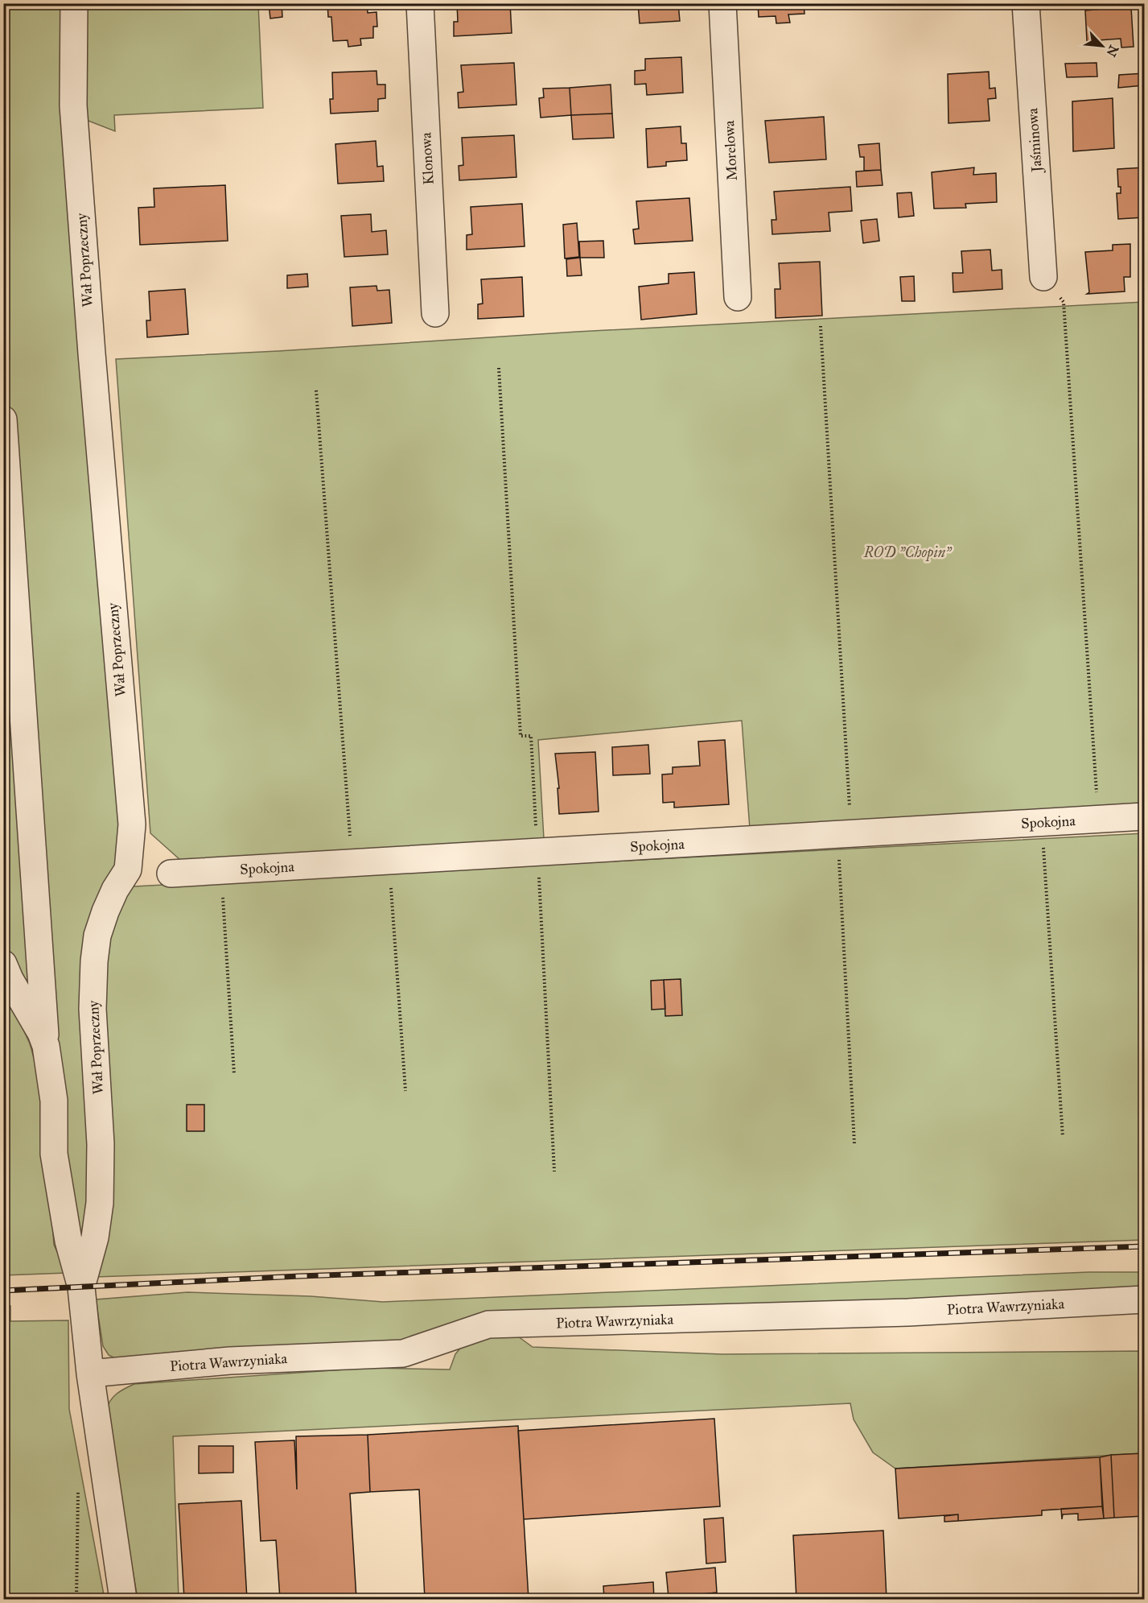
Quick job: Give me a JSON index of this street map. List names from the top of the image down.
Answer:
{
  "streets": {
    "street": [
      "Jaśminowa",
      "Morelowa",
      "Klonowa",
      "Wał Poprzeczny",
      "Spokojna",
      "Piotra Wawrzyniaka"
    ]
  },
  "parks": ["ROD \"Chopin\""],
  "north": "bottom right"
}
